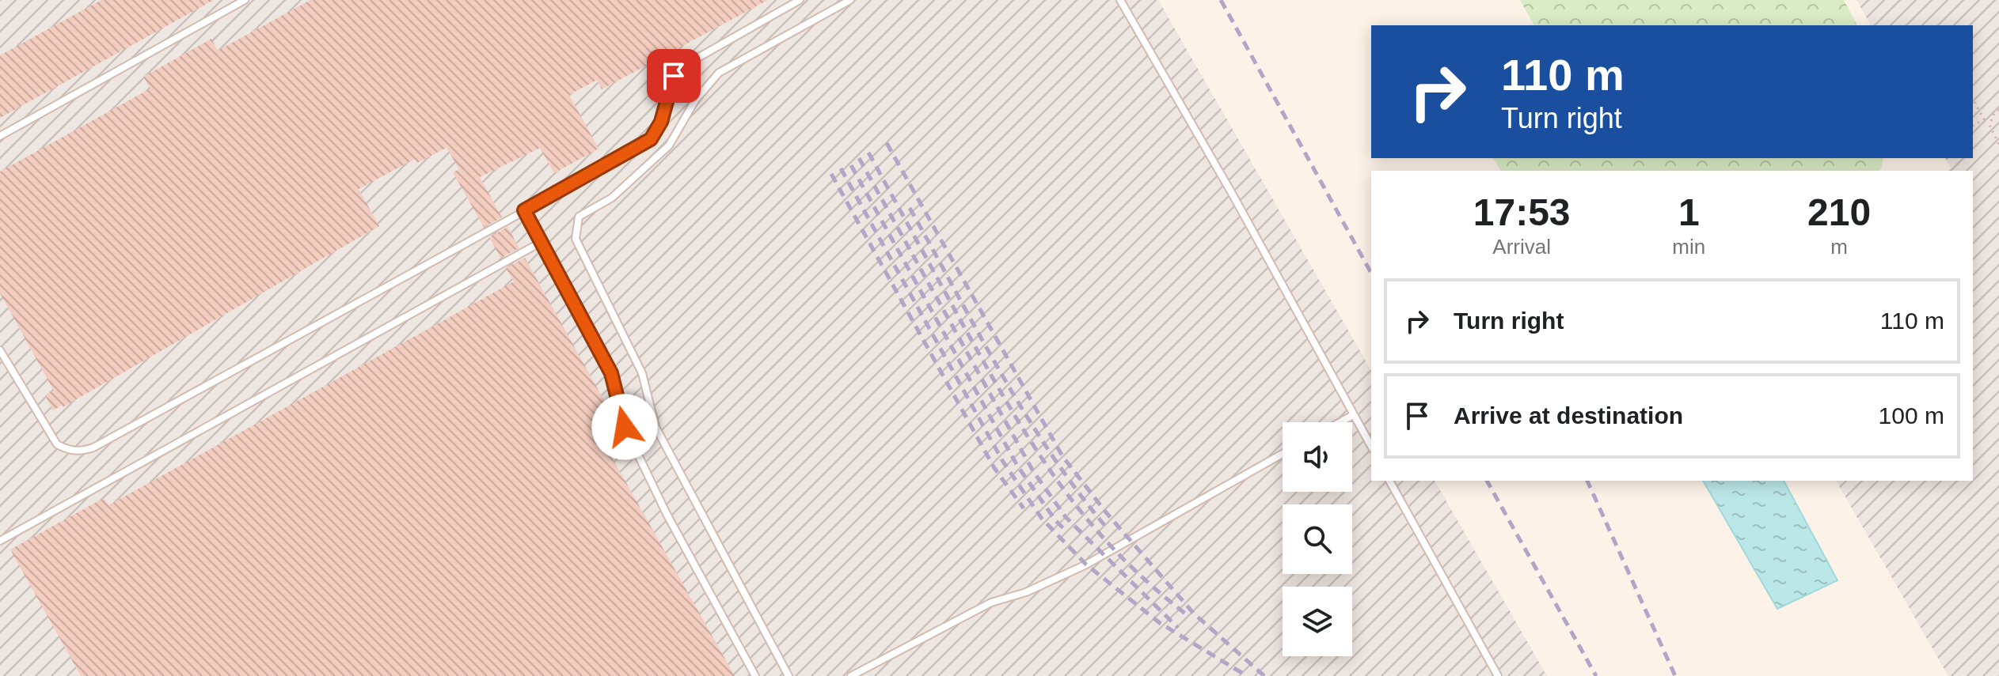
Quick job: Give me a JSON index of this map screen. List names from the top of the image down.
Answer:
{
  "page": {
    "turn": ["110 m", "Turn right"],
    "eta": [
      "17:53",
      "Arrival",
      "1",
      "min",
      "210",
      "m"
    ],
    "list": [
      {
        "name": "Turn right",
        "value": "110 m"
      },
      {
        "name": "Arrive at destination",
        "value": "100 m"
      }
    ]
  }
}
